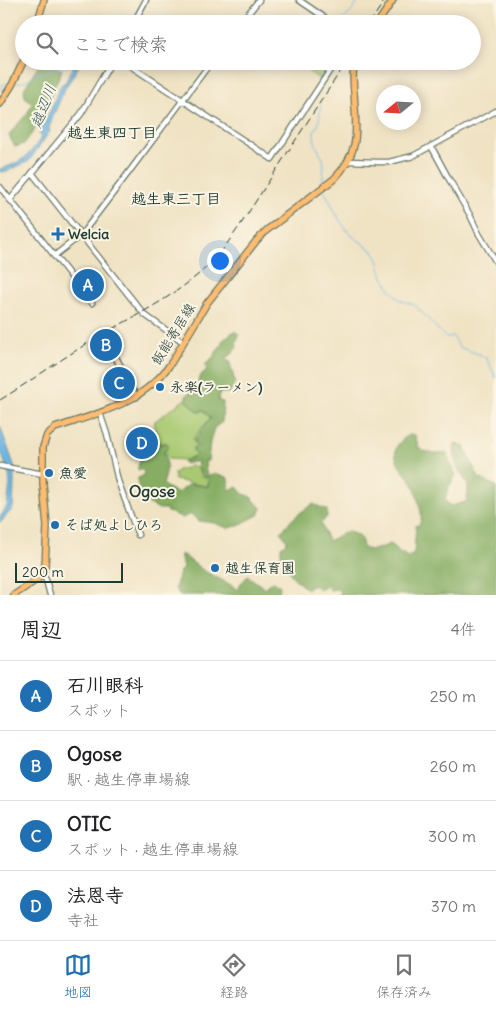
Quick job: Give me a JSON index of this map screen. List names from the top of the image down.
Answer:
{
  "streets": {
    "main road": ["飯能寄居線"]
  },
  "districts": ["越生東四丁目", "越生東三丁目", "Ogose"],
  "water": ["越辺川"],
  "places": {
    "health": ["Welcia"],
    "other": [
      "永楽(ラーメン)",
      "魚愛",
      "そば処よしひろ",
      "越生保育園"
    ]
  },
  "scale_bar": "200 m",
  "north": "left",
  "page": {
    "search": "ここで検索",
    "pins": [
      "A",
      "B",
      "C",
      "D"
    ],
    "scale": "200 m",
    "heading": ["周辺", "4件"],
    "list": [
      {
        "mark": "A",
        "name": "石川眼科",
        "note": "スポット",
        "value": "250 m"
      },
      {
        "mark": "B",
        "name": "Ogose",
        "note": "駅 · 越生停車場線",
        "value": "260 m"
      },
      {
        "mark": "C",
        "name": "OTIC",
        "note": "スポット · 越生停車場線",
        "value": "300 m"
      },
      {
        "mark": "D",
        "name": "法恩寺",
        "note": "寺社",
        "value": "370 m"
      }
    ],
    "nav": ["地図", "経路", "保存済み"]
  }
}
